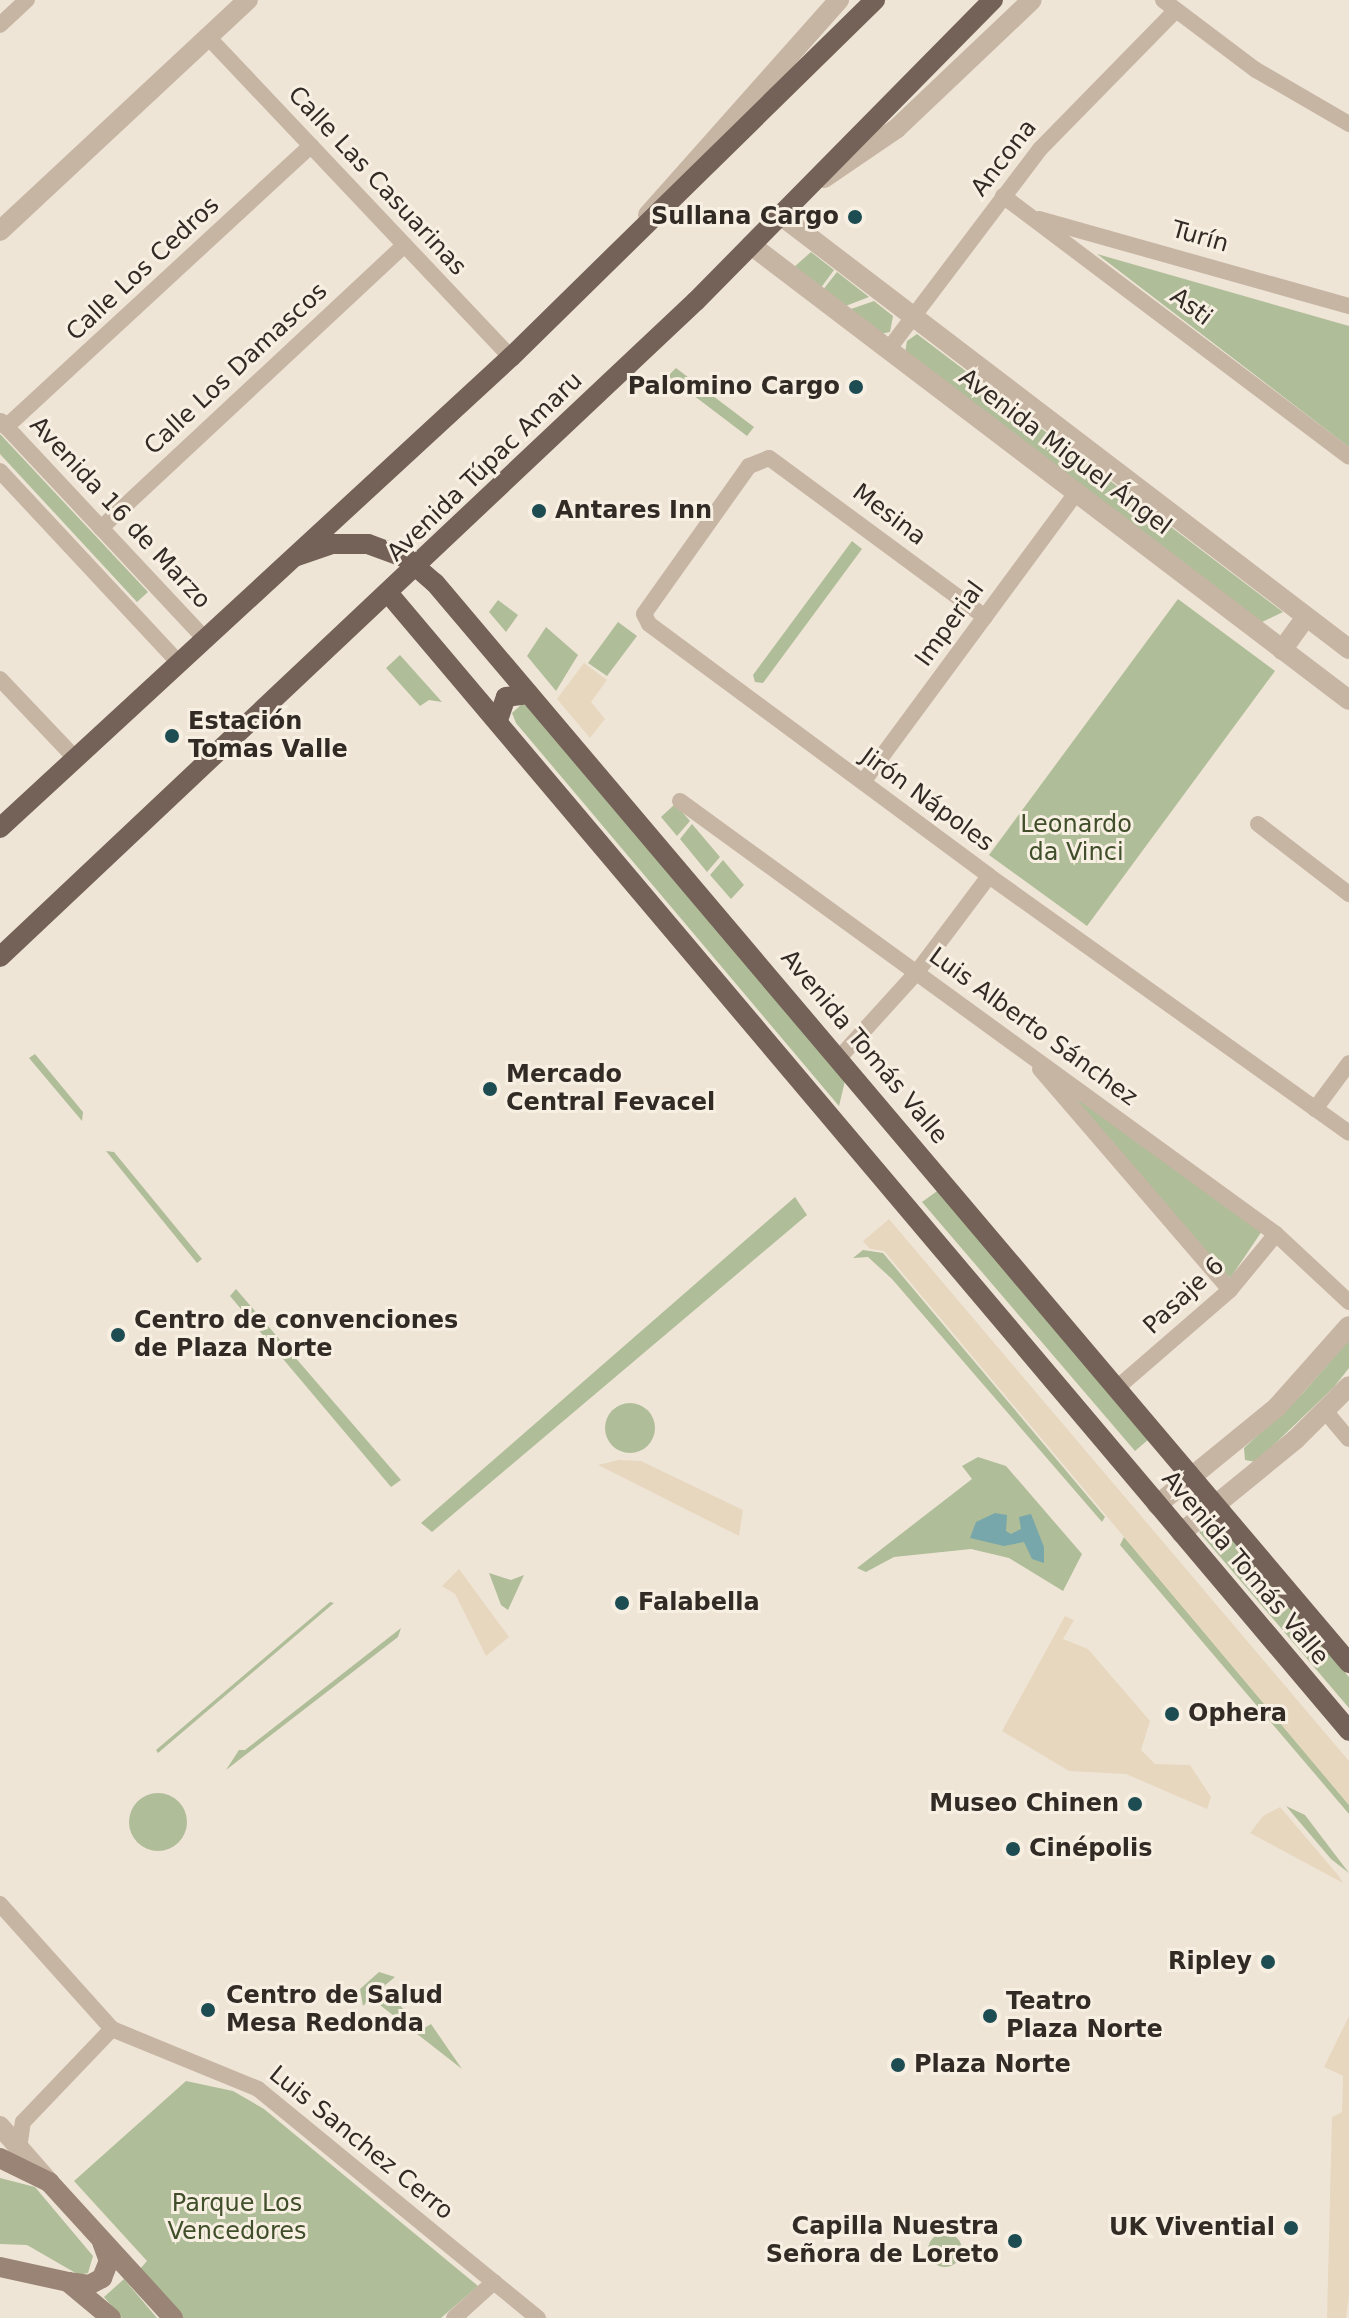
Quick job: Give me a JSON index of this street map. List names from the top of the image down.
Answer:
{
  "streets": {
    "main road": ["Avenida Túpac Amaru", "Avenida Tomás Valle"],
    "street": [
      "Ancona",
      "Calle Las Casuarinas",
      "Turín",
      "Calle Los Cedros",
      "Asti",
      "Calle Los Damascos",
      "Avenida Miguel Ángel",
      "Avenida 16 de Marzo",
      "Mesina",
      "Imperial",
      "Jirón Nápoles",
      "Luis Alberto Sánchez",
      "Pasaje 6",
      "Luis Sanchez Cerro"
    ]
  },
  "crossings": [
    ["Ancona", "Asti"],
    ["Ancona", "Avenida Miguel Ángel"],
    ["Calle Las Casuarinas", "Calle Los Cedros"],
    ["Calle Las Casuarinas", "Calle Los Damascos"],
    ["Turín", "Asti"],
    ["Calle Los Cedros", "Avenida 16 de Marzo"],
    ["Calle Los Damascos", "Avenida 16 de Marzo"],
    ["Avenida Miguel Ángel", "Avenida Túpac Amaru"],
    ["Avenida Miguel Ángel", "Imperial"],
    ["Avenida Túpac Amaru", "Avenida Tomás Valle"],
    ["Mesina", "Imperial"],
    ["Mesina", "Jirón Nápoles"],
    ["Imperial", "Jirón Nápoles"],
    ["Luis Alberto Sánchez", "Pasaje 6"],
    ["Avenida Tomás Valle", "Pasaje 6"]
  ],
  "parks": ["Leonardo da Vinci", "Parque Los Vencedores"],
  "places": [
    "Sullana Cargo",
    "Palomino Cargo",
    "Antares Inn",
    "Estación Tomas Valle",
    "Mercado Central Fevacel",
    "Centro de convenciones de Plaza Norte",
    "Falabella",
    "Ophera",
    "Museo Chinen",
    "Cinépolis",
    "Ripley",
    "Centro de Salud Mesa Redonda",
    "Teatro Plaza Norte",
    "Plaza Norte",
    "UK Vivential",
    "Capilla Nuestra Señora de Loreto"
  ]
}
